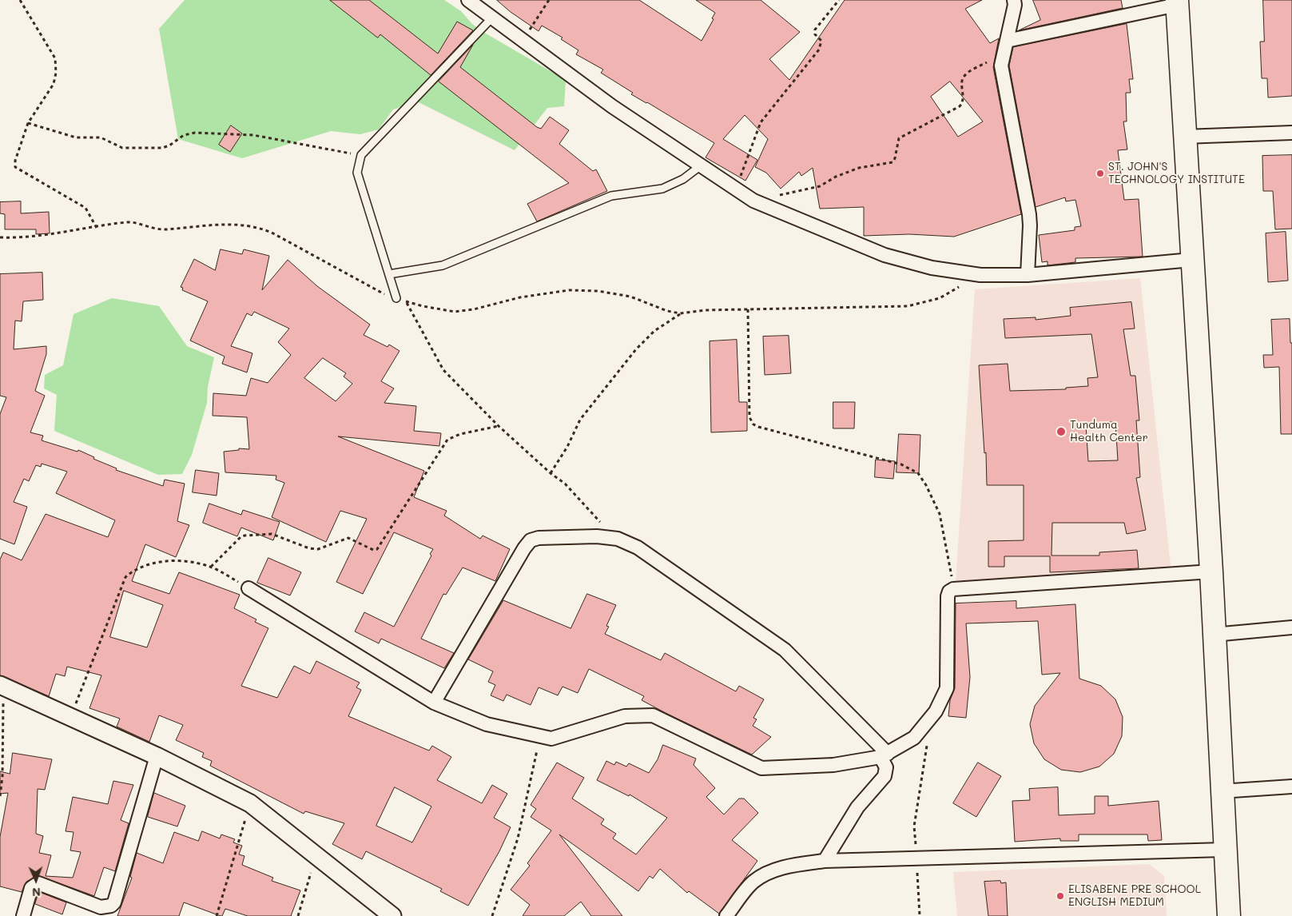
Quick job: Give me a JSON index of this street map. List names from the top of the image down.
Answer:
{
  "places": ["ST. JOHN'S TECHNOLOGY INSTITUTE", "Tunduma Health Center", "ELISABENE PRE SCHOOL ENGLISH MEDIUM"],
  "north": "bottom"
}
